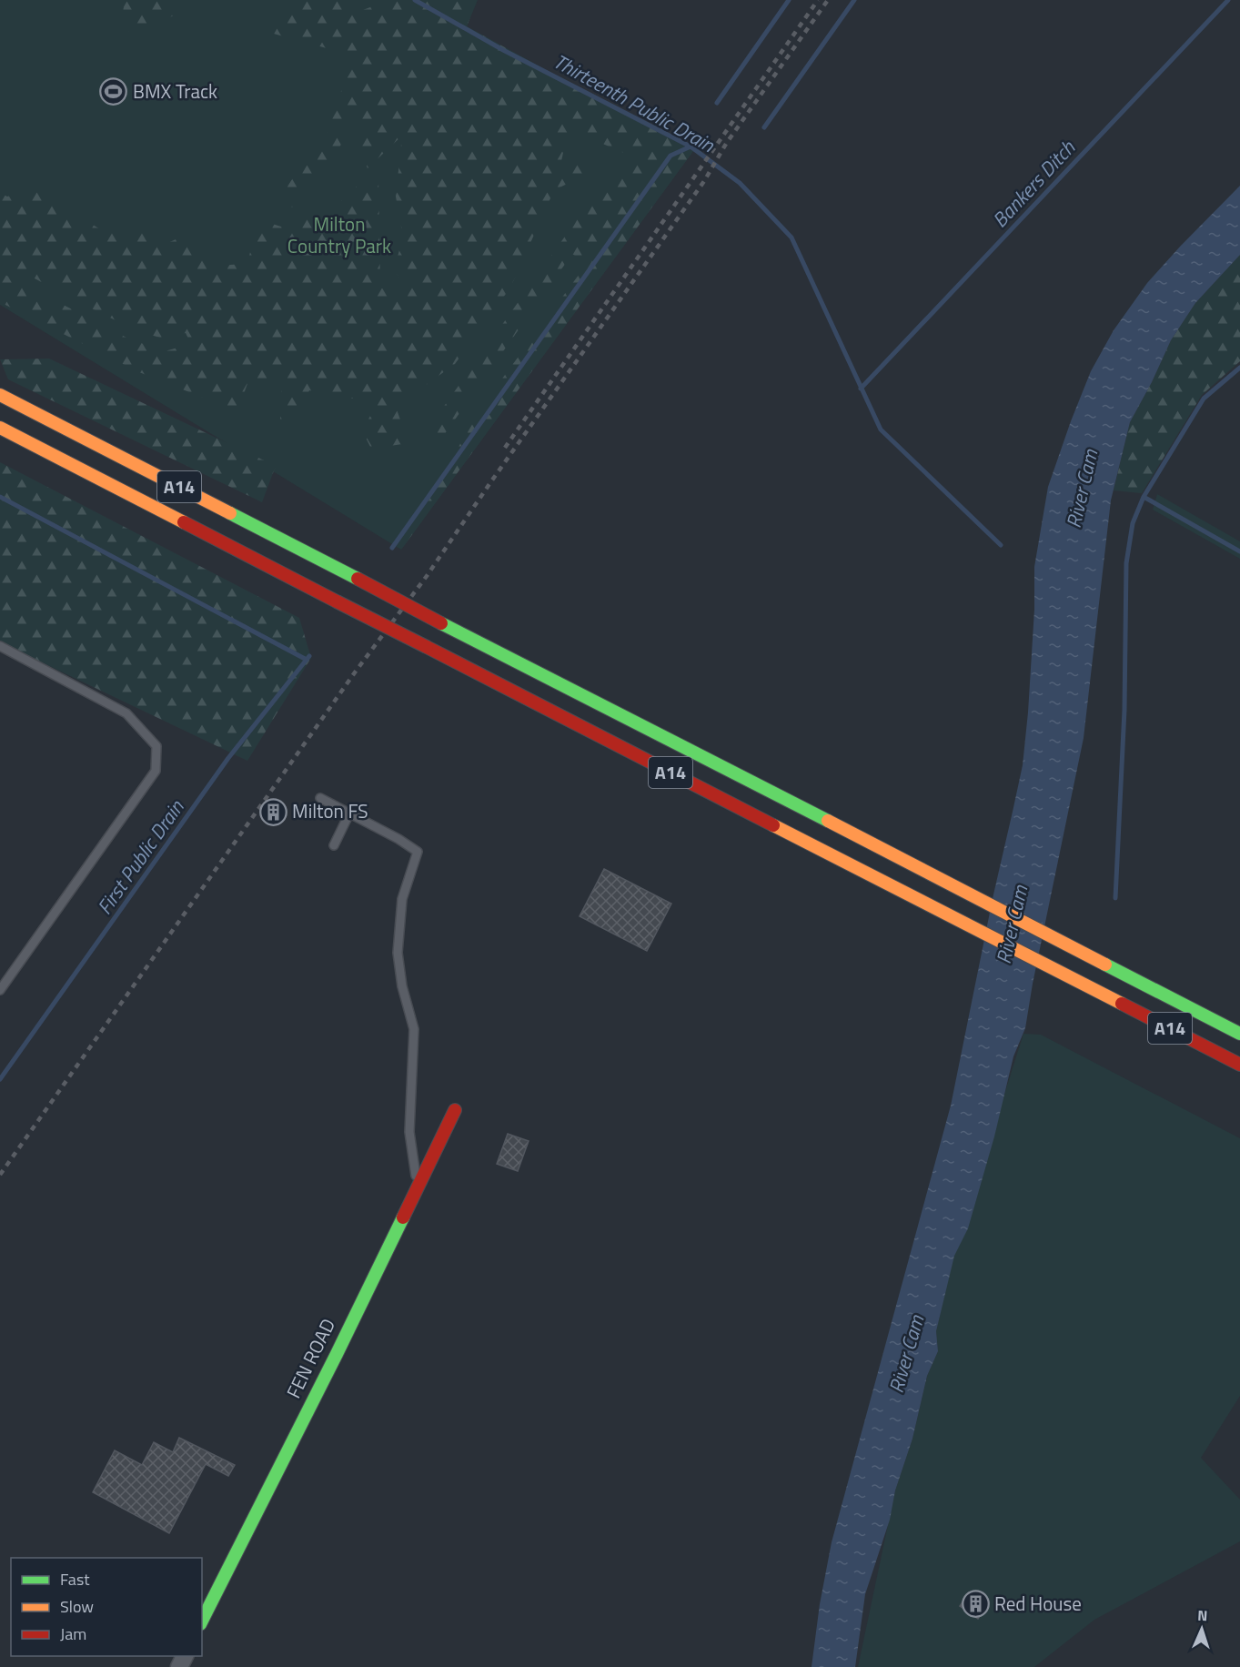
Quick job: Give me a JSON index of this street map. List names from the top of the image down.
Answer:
{
  "streets": {
    "main road": ["A14", "FEN ROAD"]
  },
  "water": [
    "Thirteenth Public Drain",
    "Bankers Ditch",
    "River Cam",
    "First Public Drain"
  ],
  "parks": ["Milton Country Park"],
  "places": {
    "sports": ["BMX Track"],
    "building": ["Milton FS", "Red House"]
  },
  "legend": ["Fast", "Slow", "Jam"],
  "north": "top"
}
